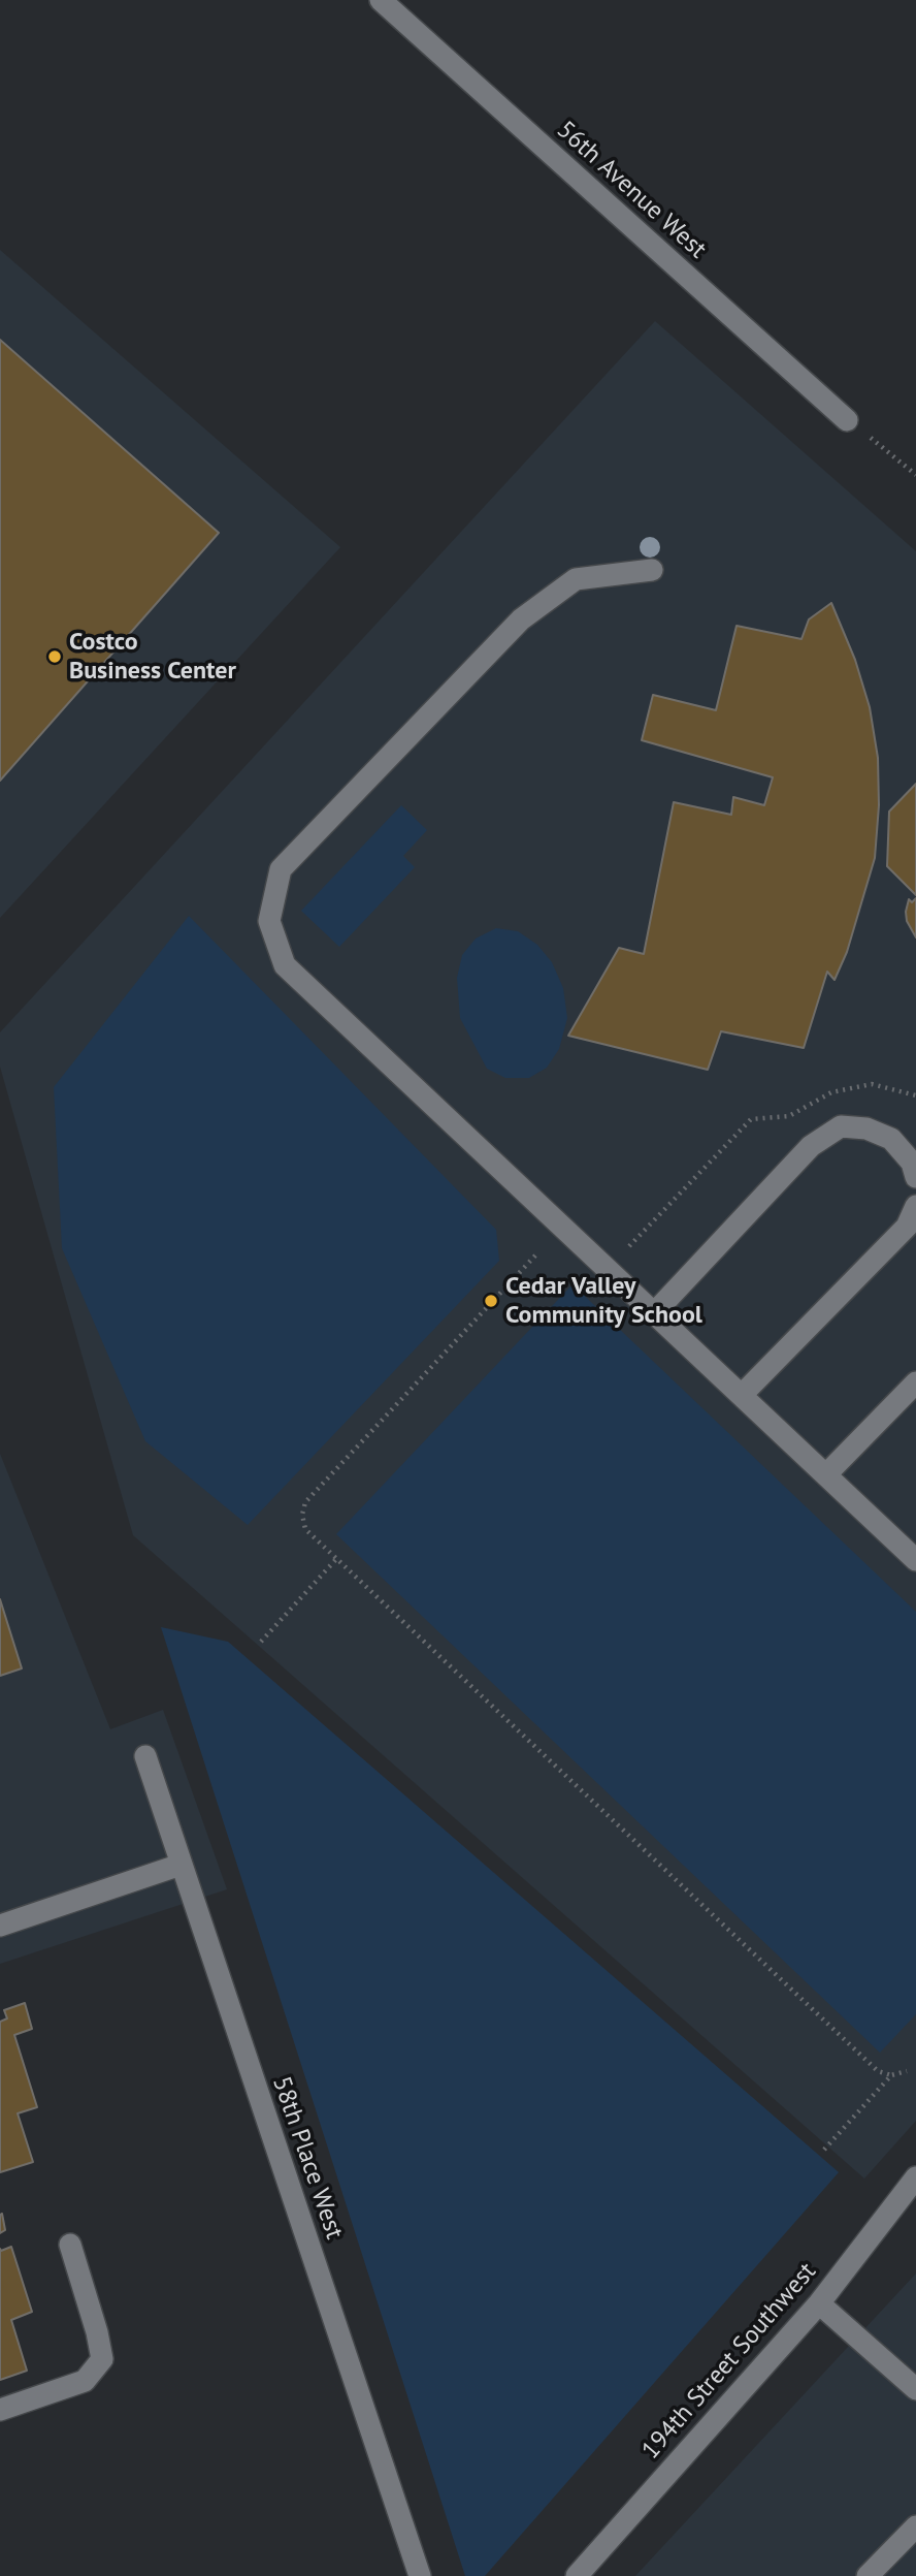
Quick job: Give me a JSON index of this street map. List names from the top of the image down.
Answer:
{
  "streets": {
    "street": ["56th Avenue West", "58th Place West", "194th Street Southwest"]
  },
  "places": ["Costco Business Center", "Cedar Valley Community School"]
}
